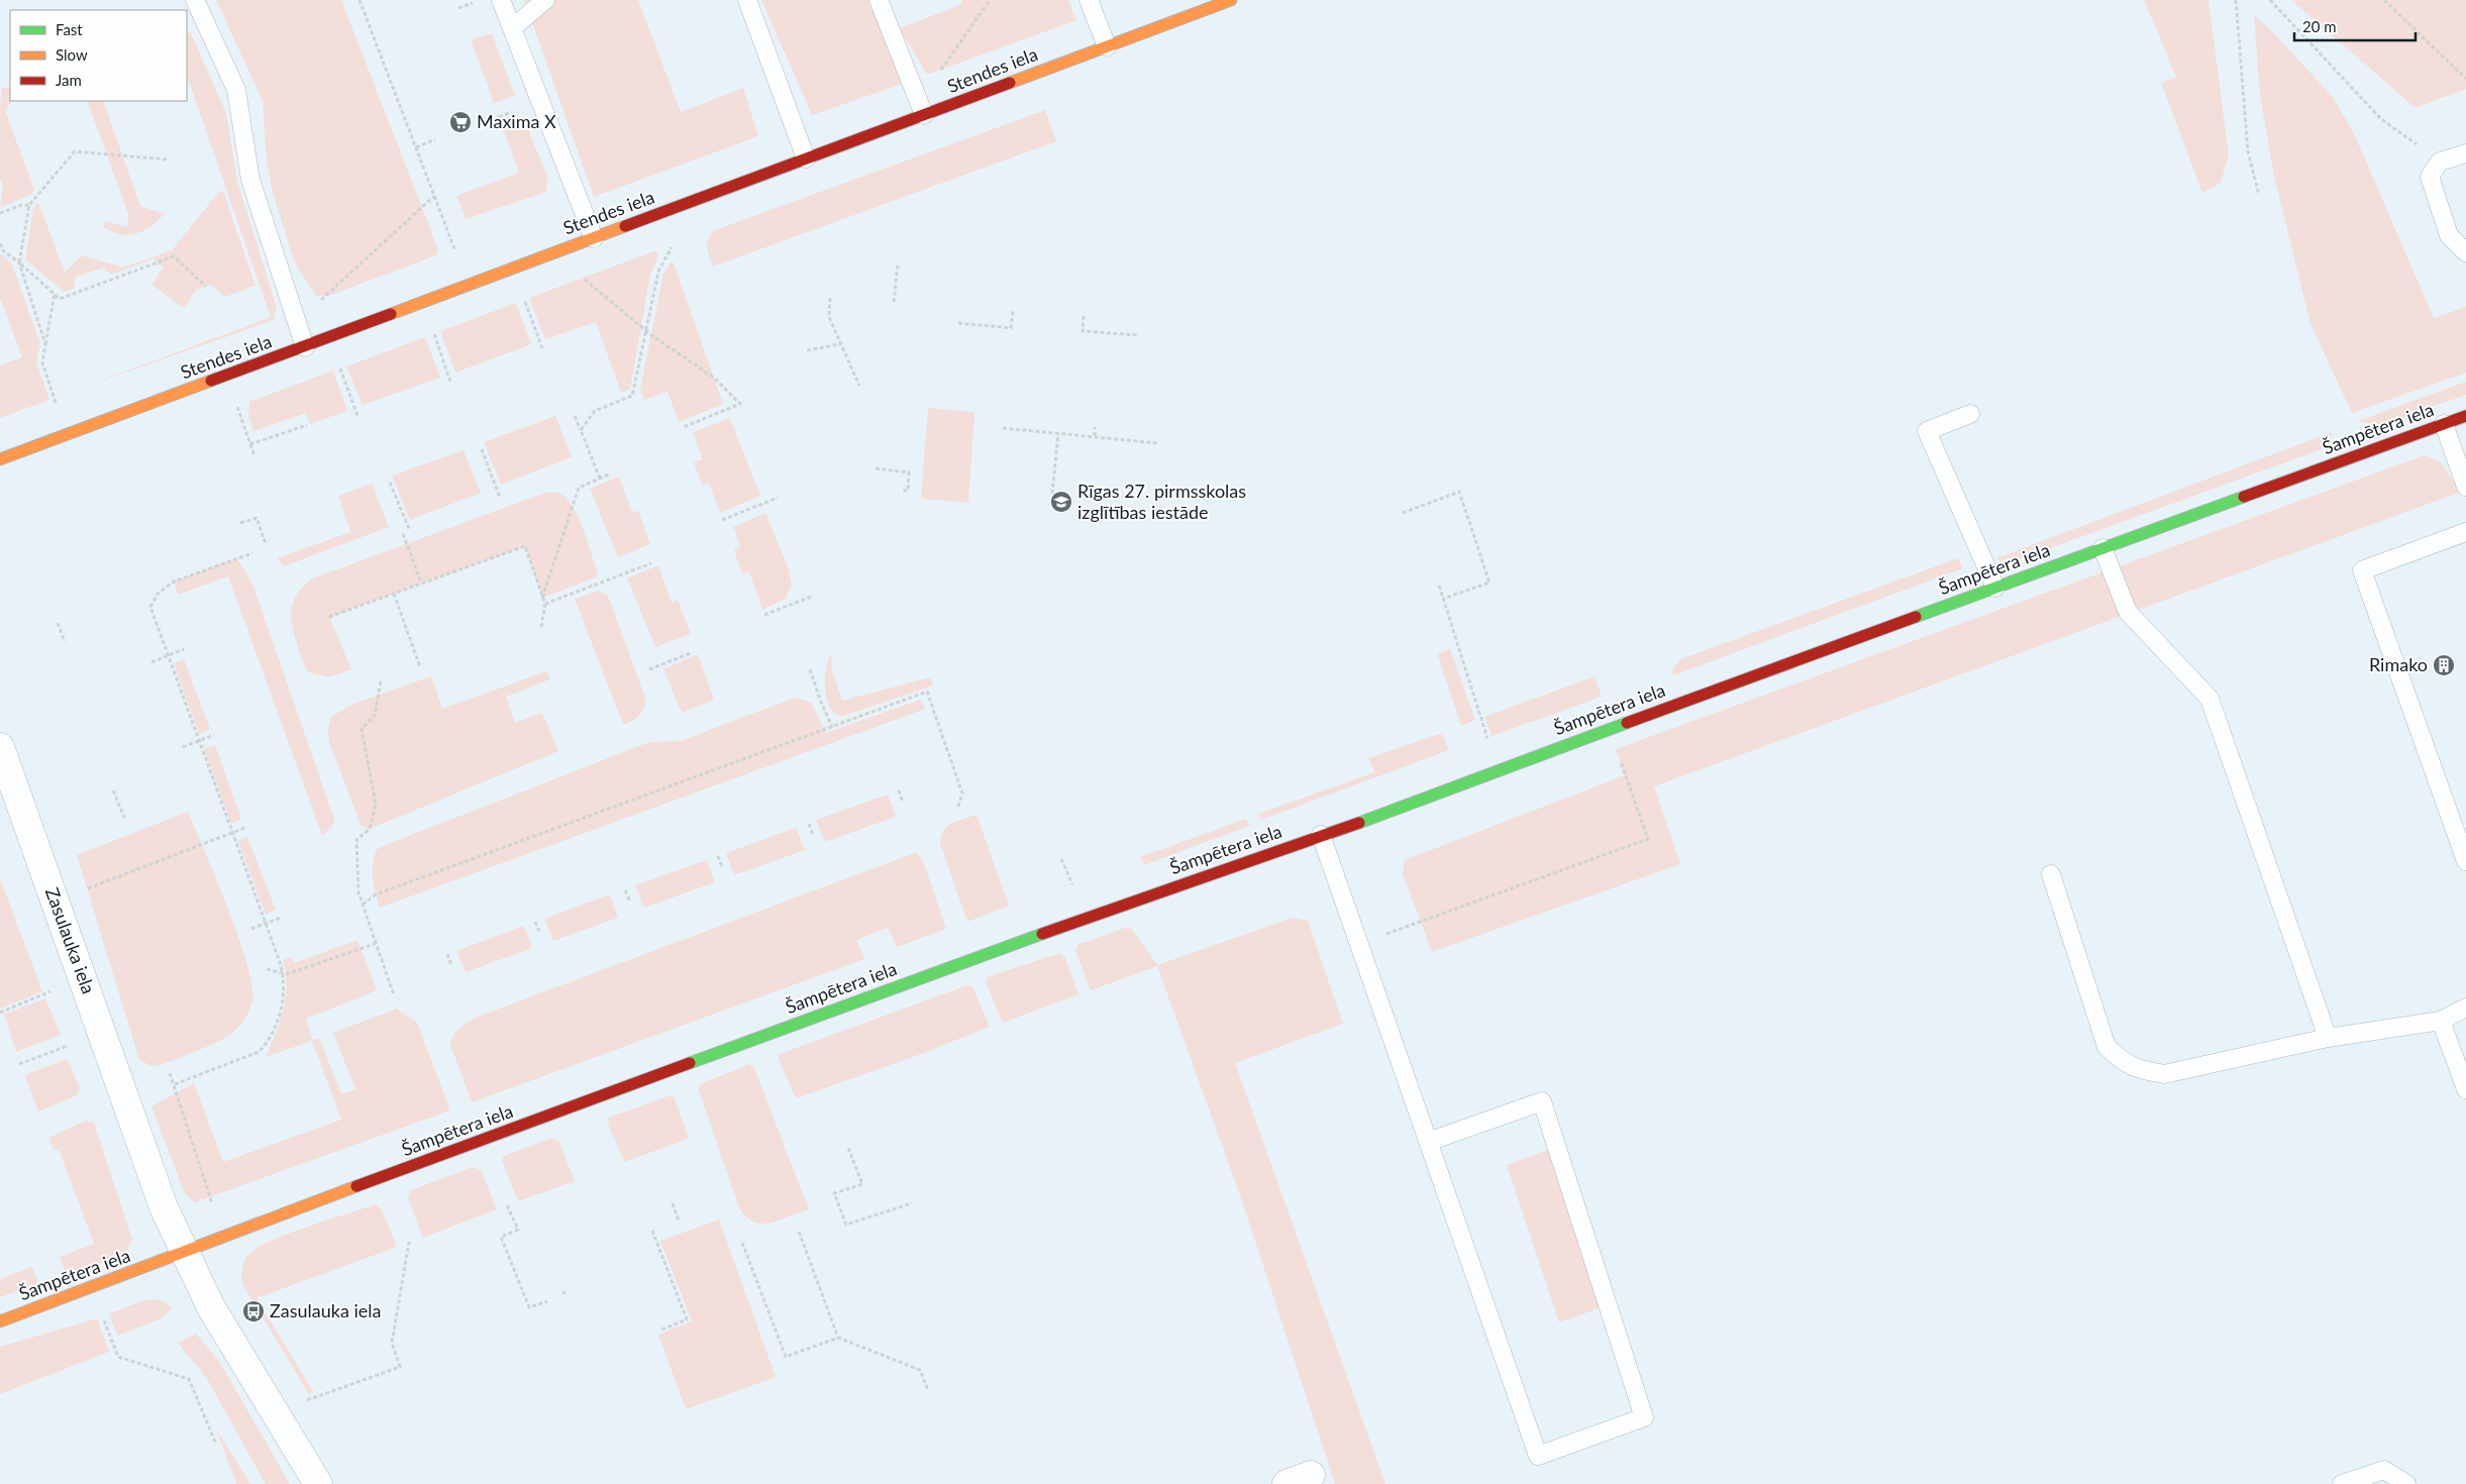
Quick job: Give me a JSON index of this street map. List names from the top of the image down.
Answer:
{
  "streets": {
    "street": ["Stendes iela", "Šampētera iela", "Zasulauka iela"]
  },
  "crossings": [
    ["Šampētera iela", "Zasulauka iela"]
  ],
  "places": {
    "supermarket": ["Maxima X"],
    "school or university": ["Rīgas 27. pirmsskolas izglītības iestāde"],
    "building": ["Rimako"],
    "bus stop": ["Zasulauka iela"]
  },
  "legend": ["Fast", "Slow", "Jam"],
  "scale_bar": "20 m"
}
